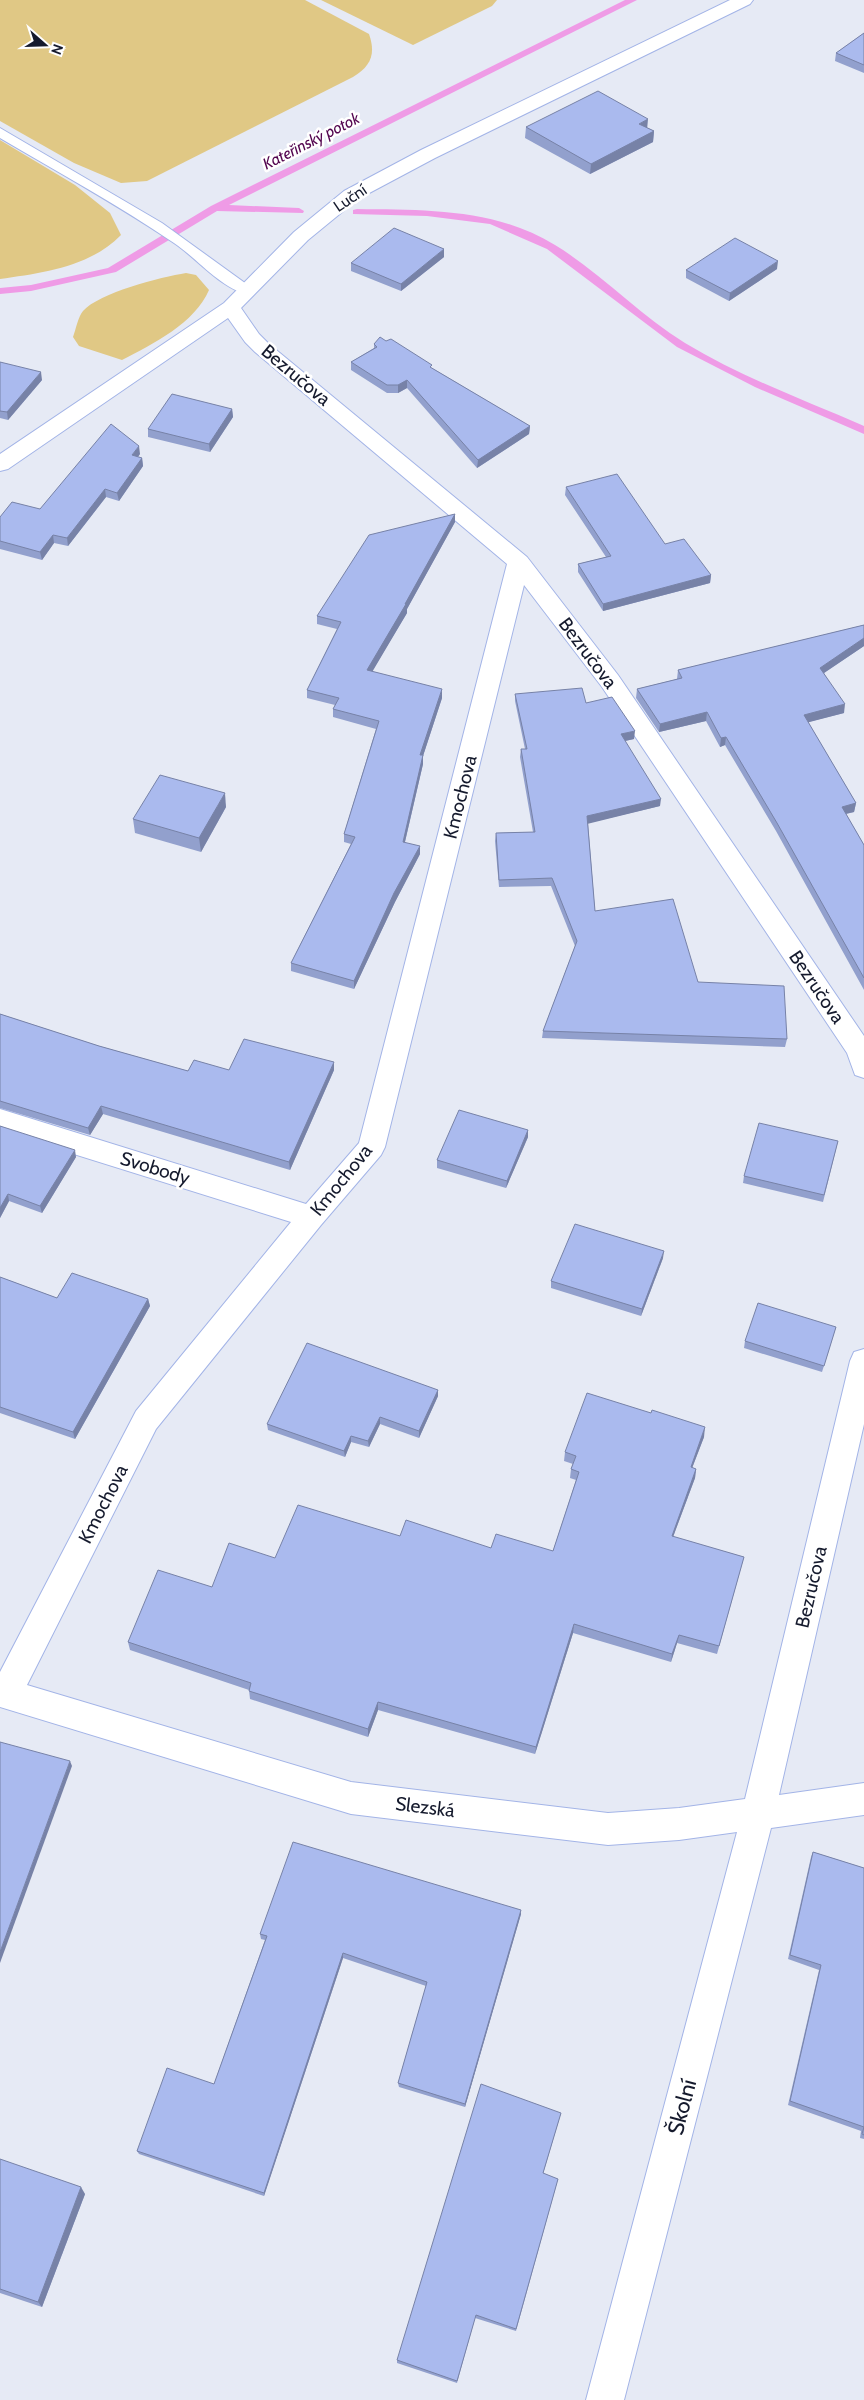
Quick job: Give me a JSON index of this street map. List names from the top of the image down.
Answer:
{
  "streets": {
    "street": [
      "Luční",
      "Bezručova",
      "Kmochova",
      "Svobody",
      "Slezská",
      "Školní"
    ]
  },
  "crossings": [
    ["Luční", "Bezručova"],
    ["Bezručova", "Kmochova"],
    ["Bezručova", "Slezská"],
    ["Bezručova", "Školní"],
    ["Kmochova", "Svobody"],
    ["Kmochova", "Slezská"],
    ["Slezská", "Školní"]
  ],
  "water": ["Kateřinský potok"],
  "north": "right"
}
